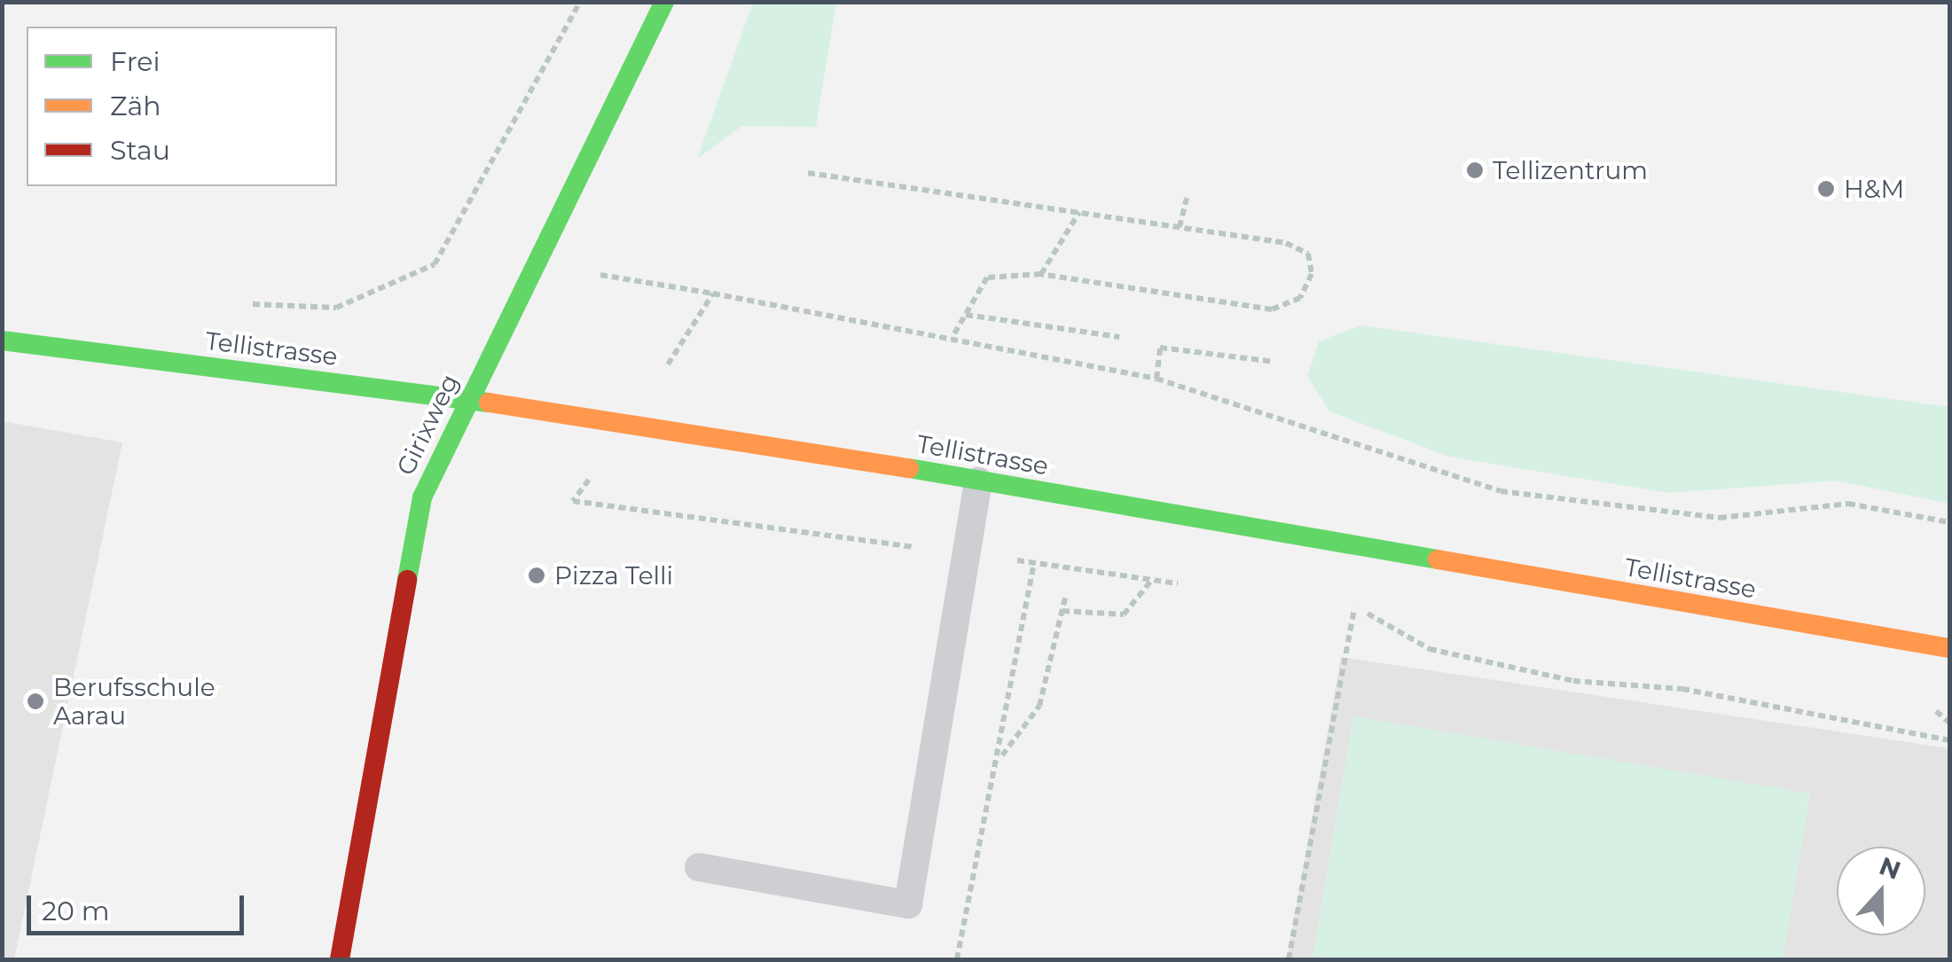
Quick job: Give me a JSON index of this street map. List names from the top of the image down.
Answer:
{
  "streets": {
    "main road": ["Tellistrasse", "Girixweg"]
  },
  "crossings": [
    ["Tellistrasse", "Girixweg"]
  ],
  "places": [
    "Tellizentrum",
    "H&M",
    "Pizza Telli",
    "Berufsschule Aarau"
  ],
  "legend": ["Frei", "Zäh", "Stau"],
  "scale_bar": "20 m",
  "north": "top"
}
